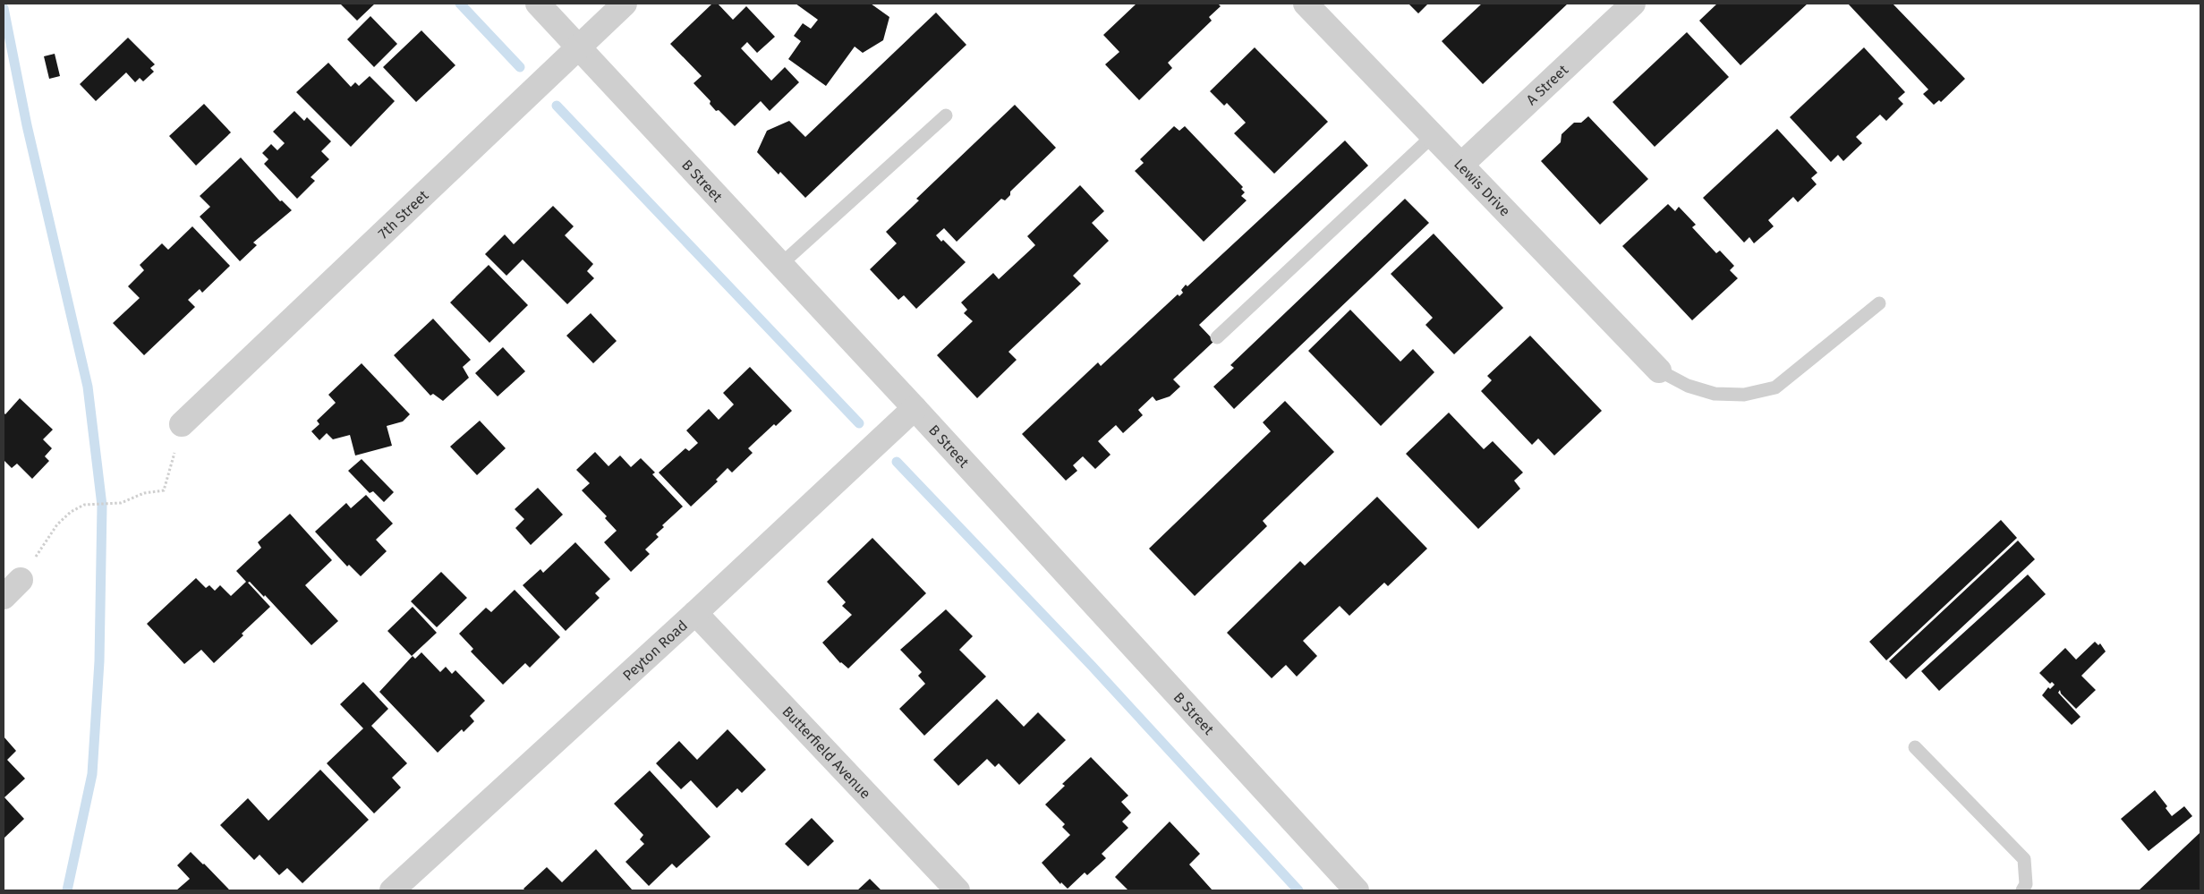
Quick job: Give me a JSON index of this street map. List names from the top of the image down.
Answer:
{
  "streets": {
    "street": [
      "A Street",
      "B Street",
      "Lewis Drive",
      "7th Street",
      "Peyton Road",
      "Butterfield Avenue"
    ]
  },
  "crossings": [
    ["A Street", "Lewis Drive"],
    ["B Street", "7th Street"],
    ["B Street", "Peyton Road"],
    ["Peyton Road", "Butterfield Avenue"]
  ]
}
